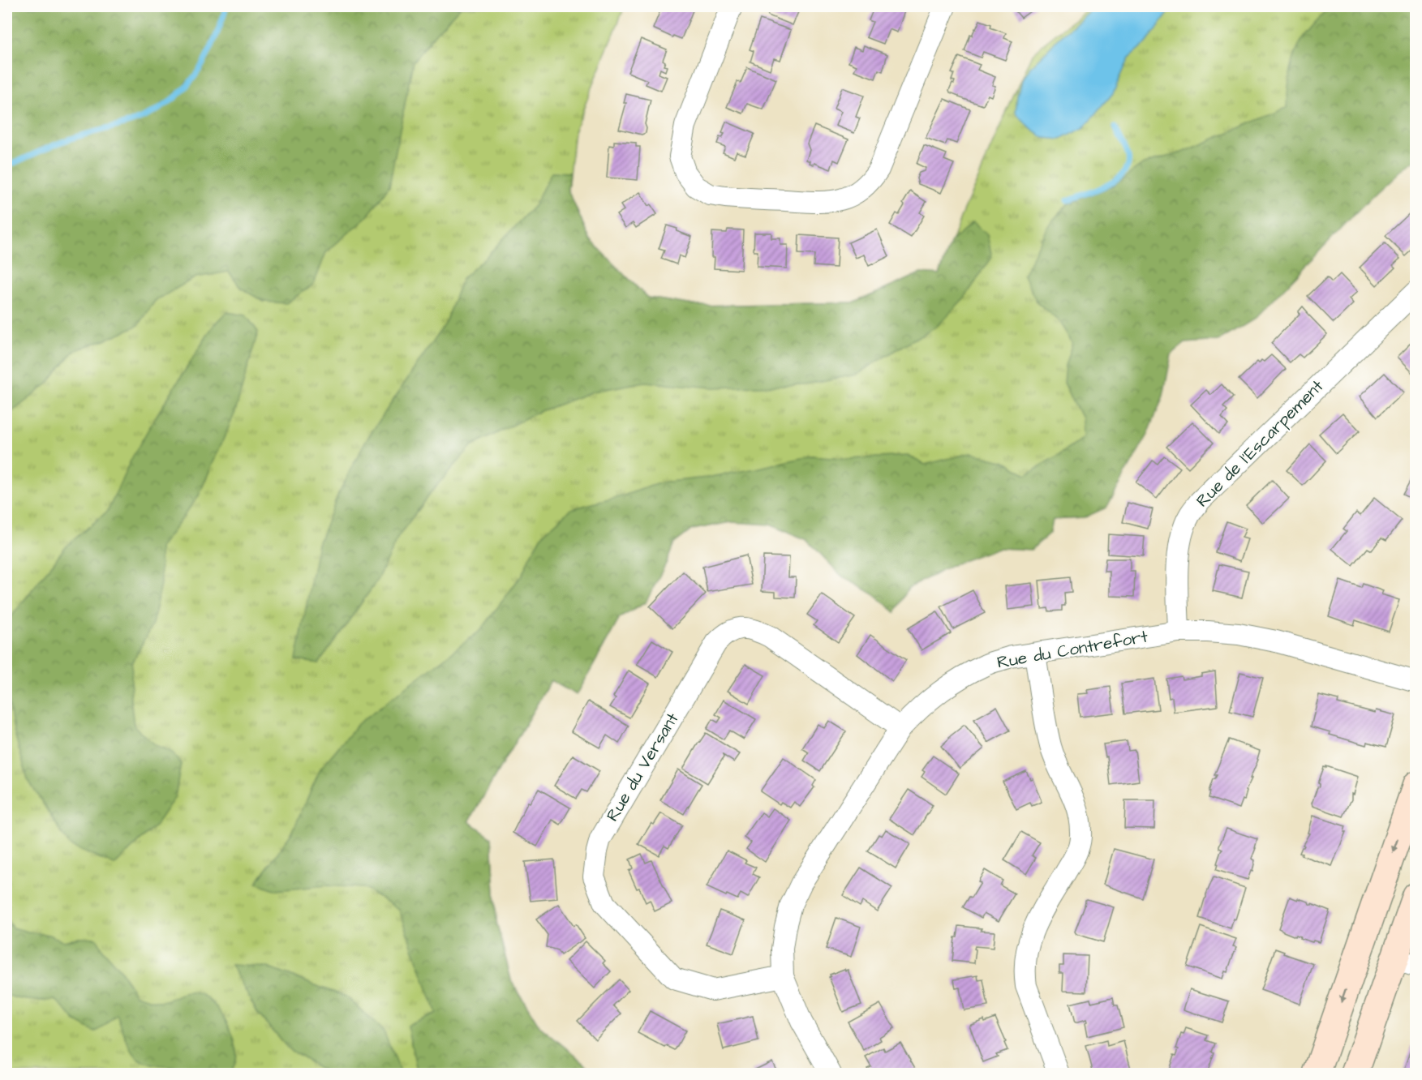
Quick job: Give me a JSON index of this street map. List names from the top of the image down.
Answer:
{
  "streets": {
    "street": ["Rue de l'Escarpement", "Rue du Contrefort", "Rue du Versant"]
  },
  "crossings": [
    ["Rue de l'Escarpement", "Rue du Contrefort"],
    ["Rue du Contrefort", "Rue du Versant"]
  ]
}
